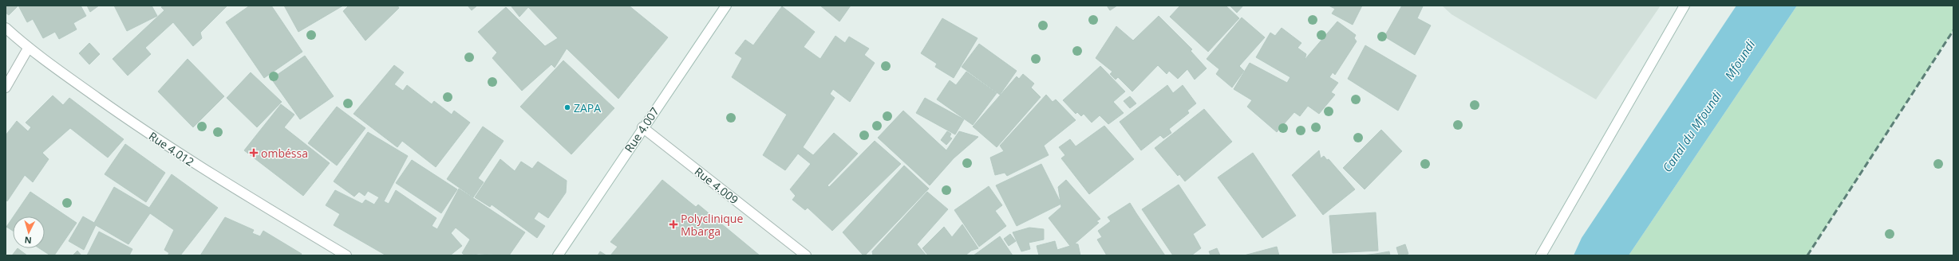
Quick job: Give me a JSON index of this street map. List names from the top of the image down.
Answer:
{
  "streets": {
    "street": ["Rue 4.007", "Rue 4.012", "Rue 4.009"]
  },
  "crossings": [
    ["Rue 4.007", "Rue 4.009"]
  ],
  "water": ["Mfoundi", "Canal du Mfoundi"],
  "places": {
    "other": ["ZAPA"],
    "health": ["ombéssa", "Polyclinique Mbarga"]
  },
  "north": "bottom"
}
